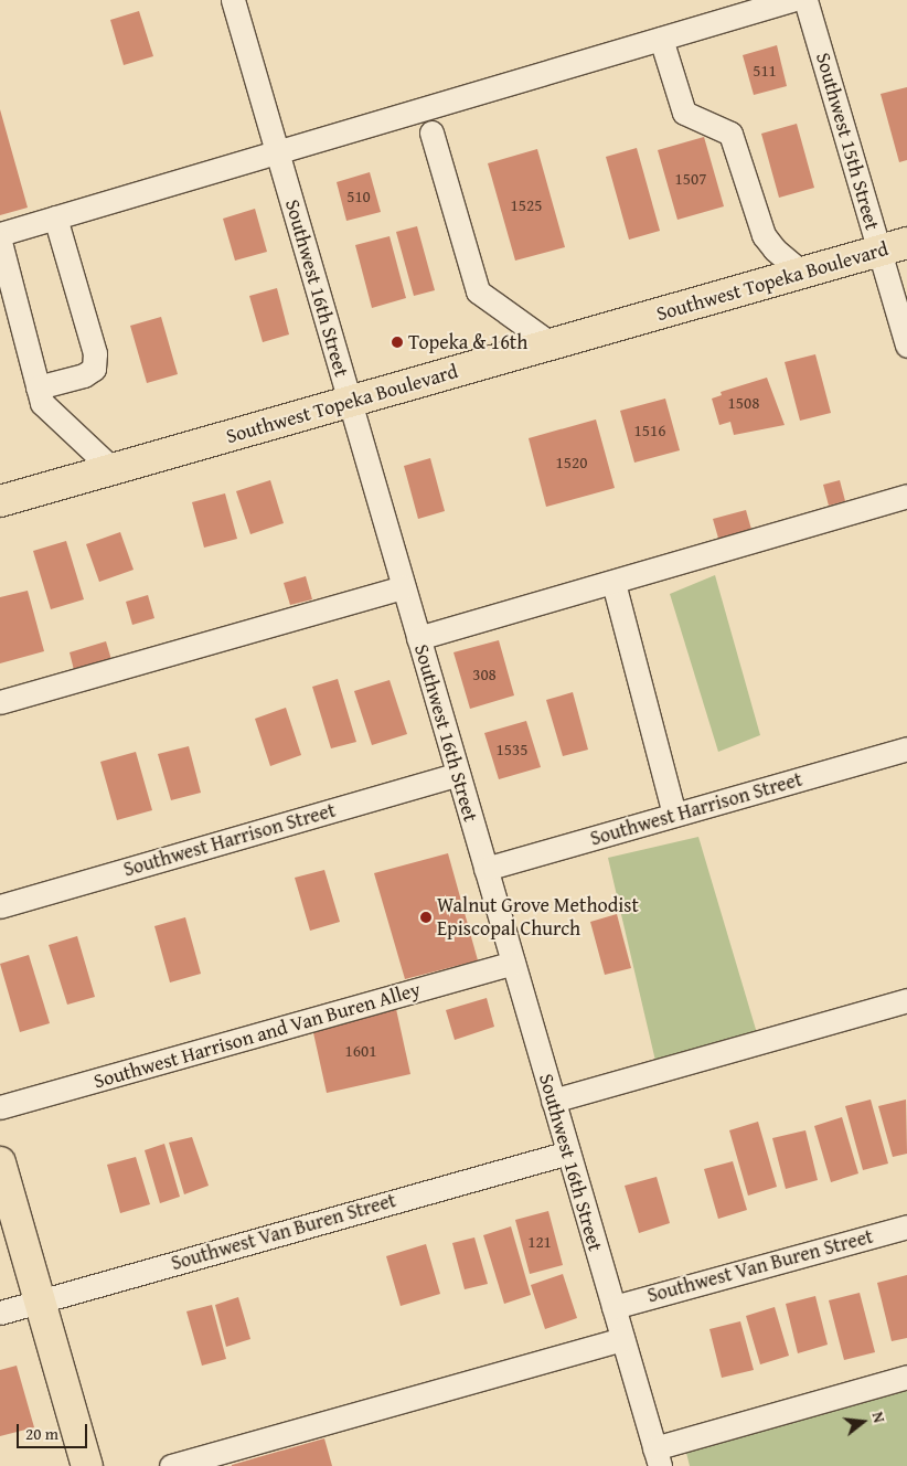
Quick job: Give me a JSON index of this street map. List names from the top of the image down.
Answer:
{
  "streets": {
    "main road": ["Southwest Topeka Boulevard"],
    "street": [
      "Southwest 15th Street",
      "Southwest 16th Street",
      "Southwest Harrison Street",
      "Southwest Harrison and Van Buren Alley",
      "Southwest Van Buren Street"
    ]
  },
  "crossings": [
    ["Southwest 15th Street", "Southwest Topeka Boulevard"],
    ["Southwest Topeka Boulevard", "Southwest 16th Street"],
    ["Southwest 16th Street", "Southwest Harrison Street"],
    ["Southwest 16th Street", "Southwest Harrison and Van Buren Alley"],
    ["Southwest 16th Street", "Southwest Van Buren Street"]
  ],
  "places": ["Topeka & 16th", "Walnut Grove Methodist Episcopal Church"],
  "house_numbers": [
    "511",
    "1507",
    "510",
    "1525",
    "1508",
    "1516",
    "1520",
    "308",
    "1535",
    "1601",
    "121"
  ],
  "scale_bar": "20 m",
  "north": "right"
}
